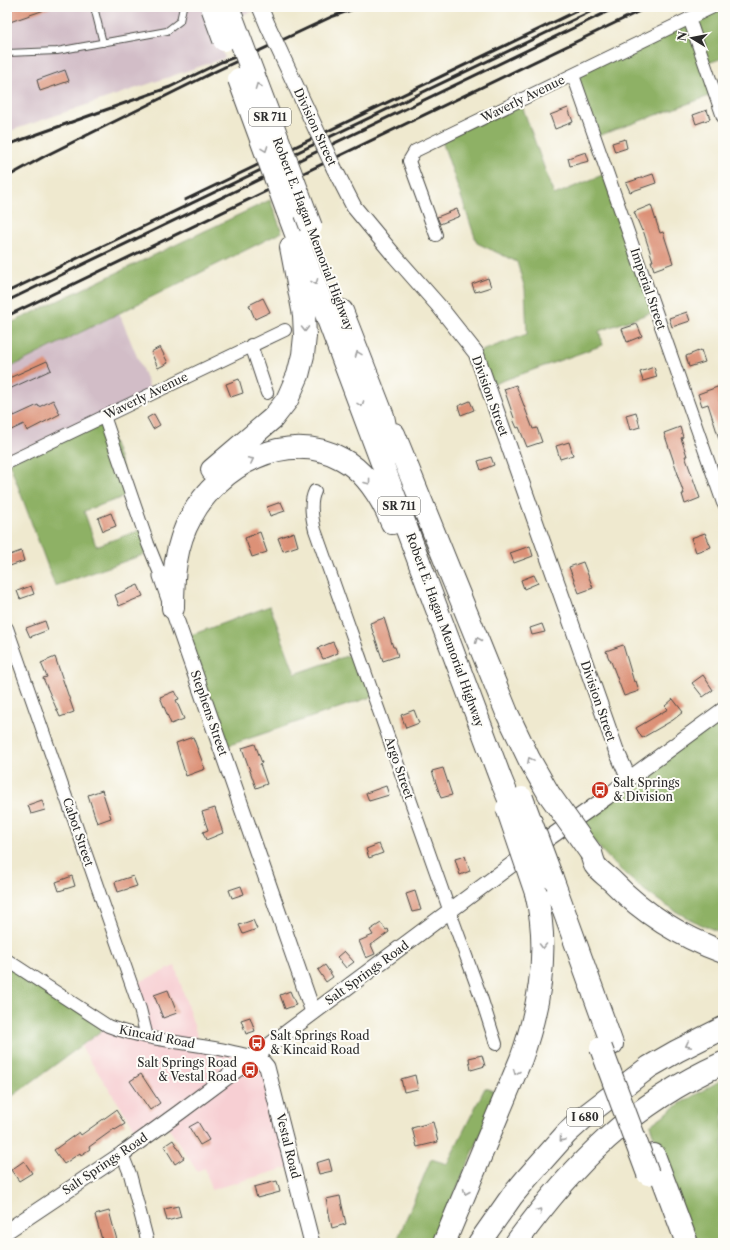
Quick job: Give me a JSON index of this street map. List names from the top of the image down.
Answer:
{
  "streets": {
    "highway": ["SR 711", "Robert E. Hagan Memorial Highway", "I 680"],
    "street": [
      "Waverly Avenue",
      "Division Street",
      "Imperial Street",
      "Stephens Street",
      "Argo Street",
      "Cabot Street",
      "Salt Springs Road",
      "Kincaid Road",
      "Vestal Road"
    ]
  },
  "crossings": [
    ["Waverly Avenue", "Imperial Street"],
    ["Waverly Avenue", "Stephens Street"],
    ["Division Street", "Salt Springs Road"],
    ["Stephens Street", "Salt Springs Road"],
    ["Argo Street", "Salt Springs Road"],
    ["Cabot Street", "Kincaid Road"],
    ["Salt Springs Road", "Kincaid Road"],
    ["Salt Springs Road", "Vestal Road"],
    ["Kincaid Road", "Vestal Road"]
  ],
  "places": {
    "bus stop": ["Salt Springs & Division", "Salt Springs Road & Kincaid Road", "Salt Springs Road & Vestal Road"]
  },
  "north": "left"
}
